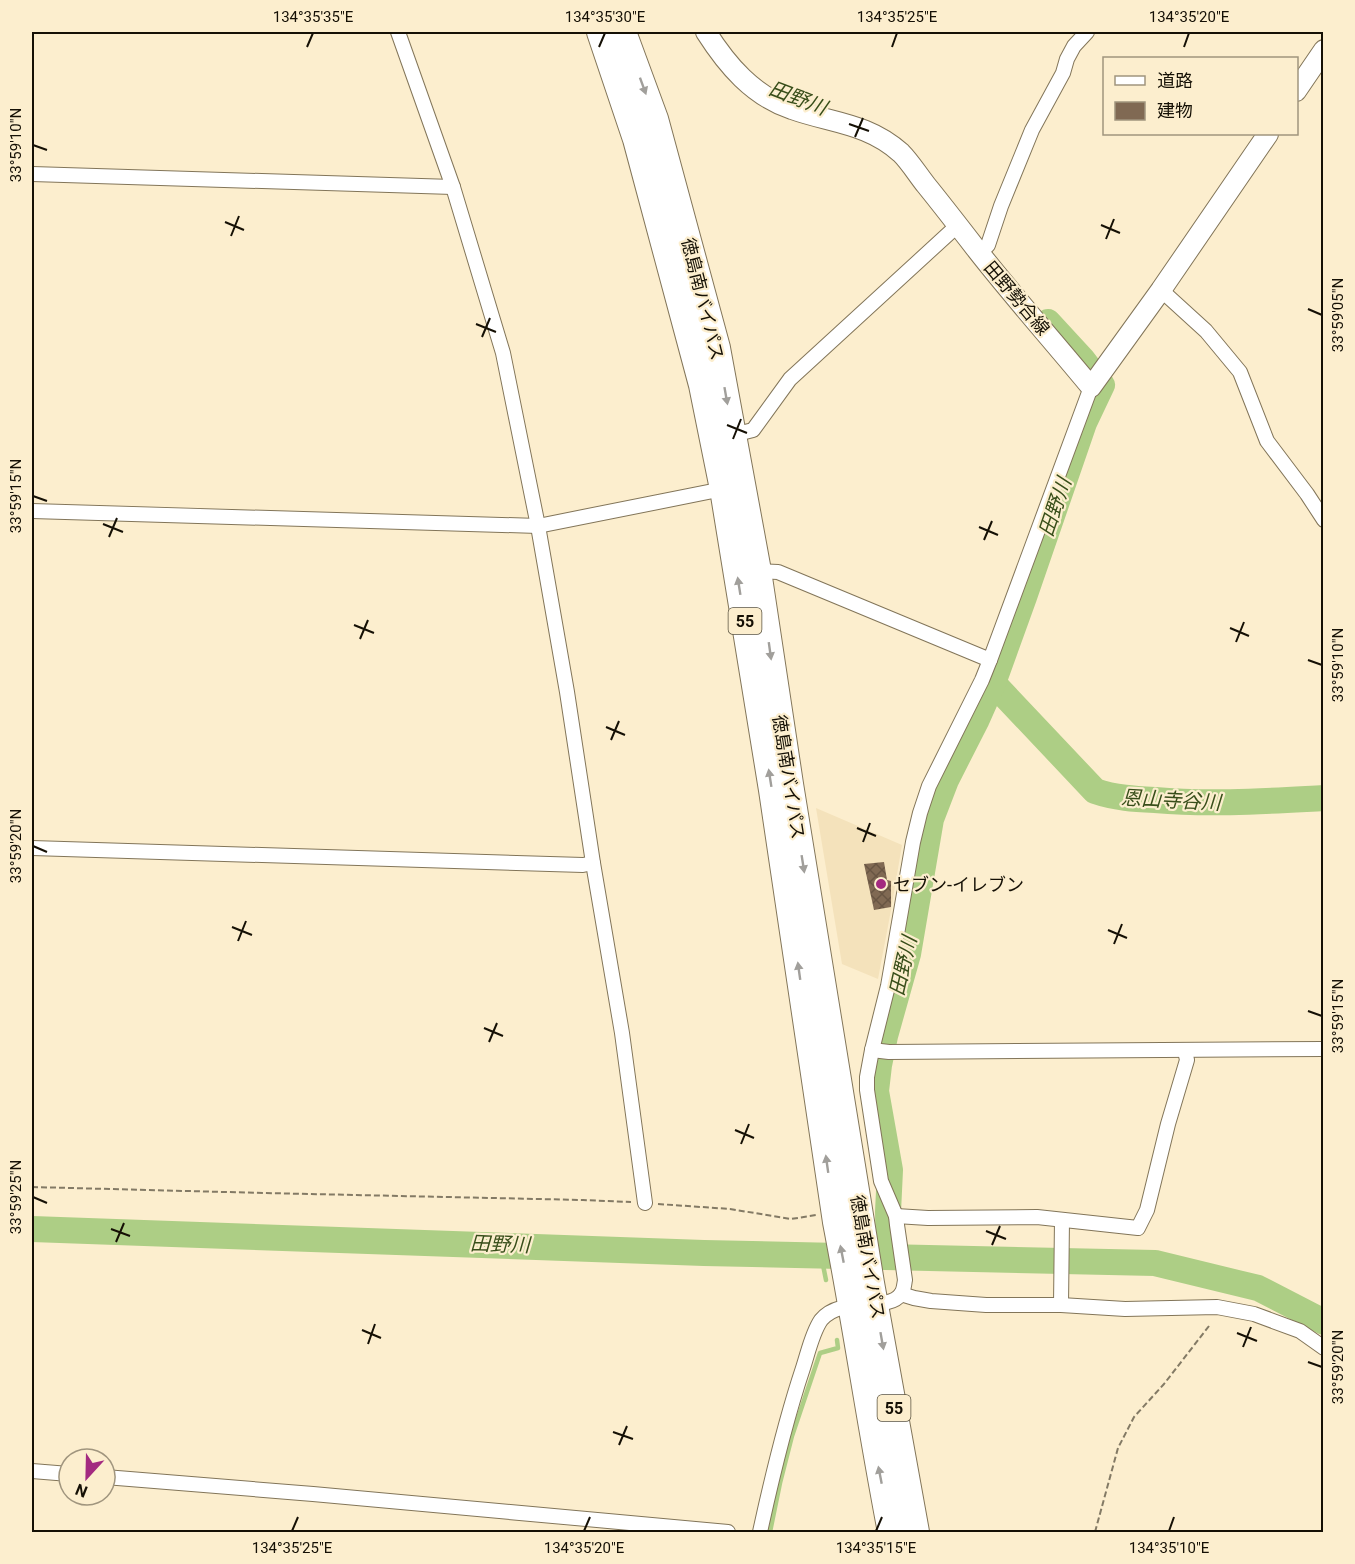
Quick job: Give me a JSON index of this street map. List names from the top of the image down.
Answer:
{
  "streets": {
    "highway": ["徳島南バイパス", "55"],
    "main road": ["田野勢合線"]
  },
  "water": ["田野川", "恩山寺谷川"],
  "places": ["セブン-イレブン"],
  "legend": ["道路", "建物"],
  "north": "bottom",
  "coordinates": [
    "134°35'35\"E",
    "134°35'30\"E",
    "134°35'25\"E",
    "134°35'20\"E",
    "33°59'10\"N",
    "33°59'05\"N",
    "33°59'15\"N",
    "33°59'20\"N",
    "33°59'25\"N",
    "134°35'15\"E",
    "134°35'10\"E"
  ]
}
